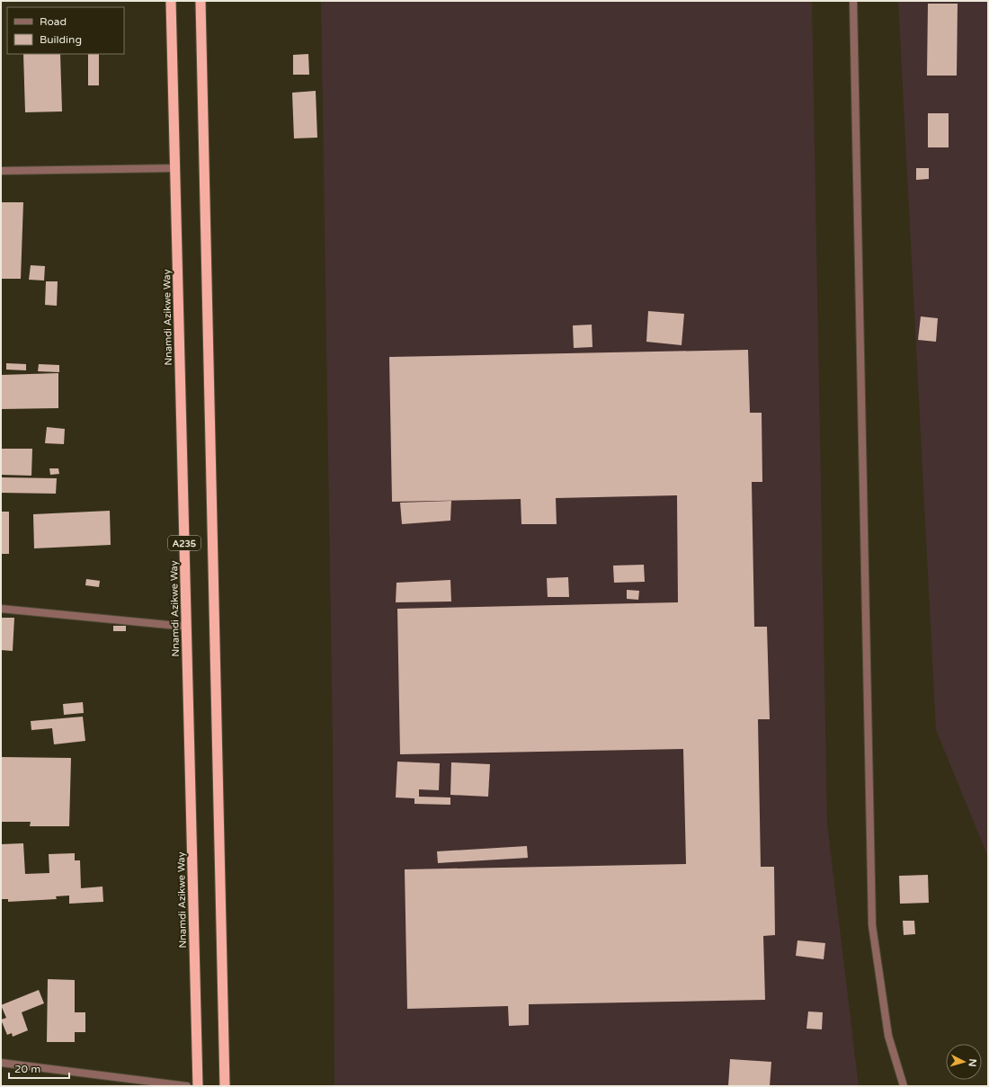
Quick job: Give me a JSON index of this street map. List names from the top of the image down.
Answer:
{
  "streets": {
    "highway": ["Nnamdi Azikwe Way", "A235"]
  },
  "legend": ["Road", "Building"],
  "scale_bar": "20 m",
  "north": "right"
}
